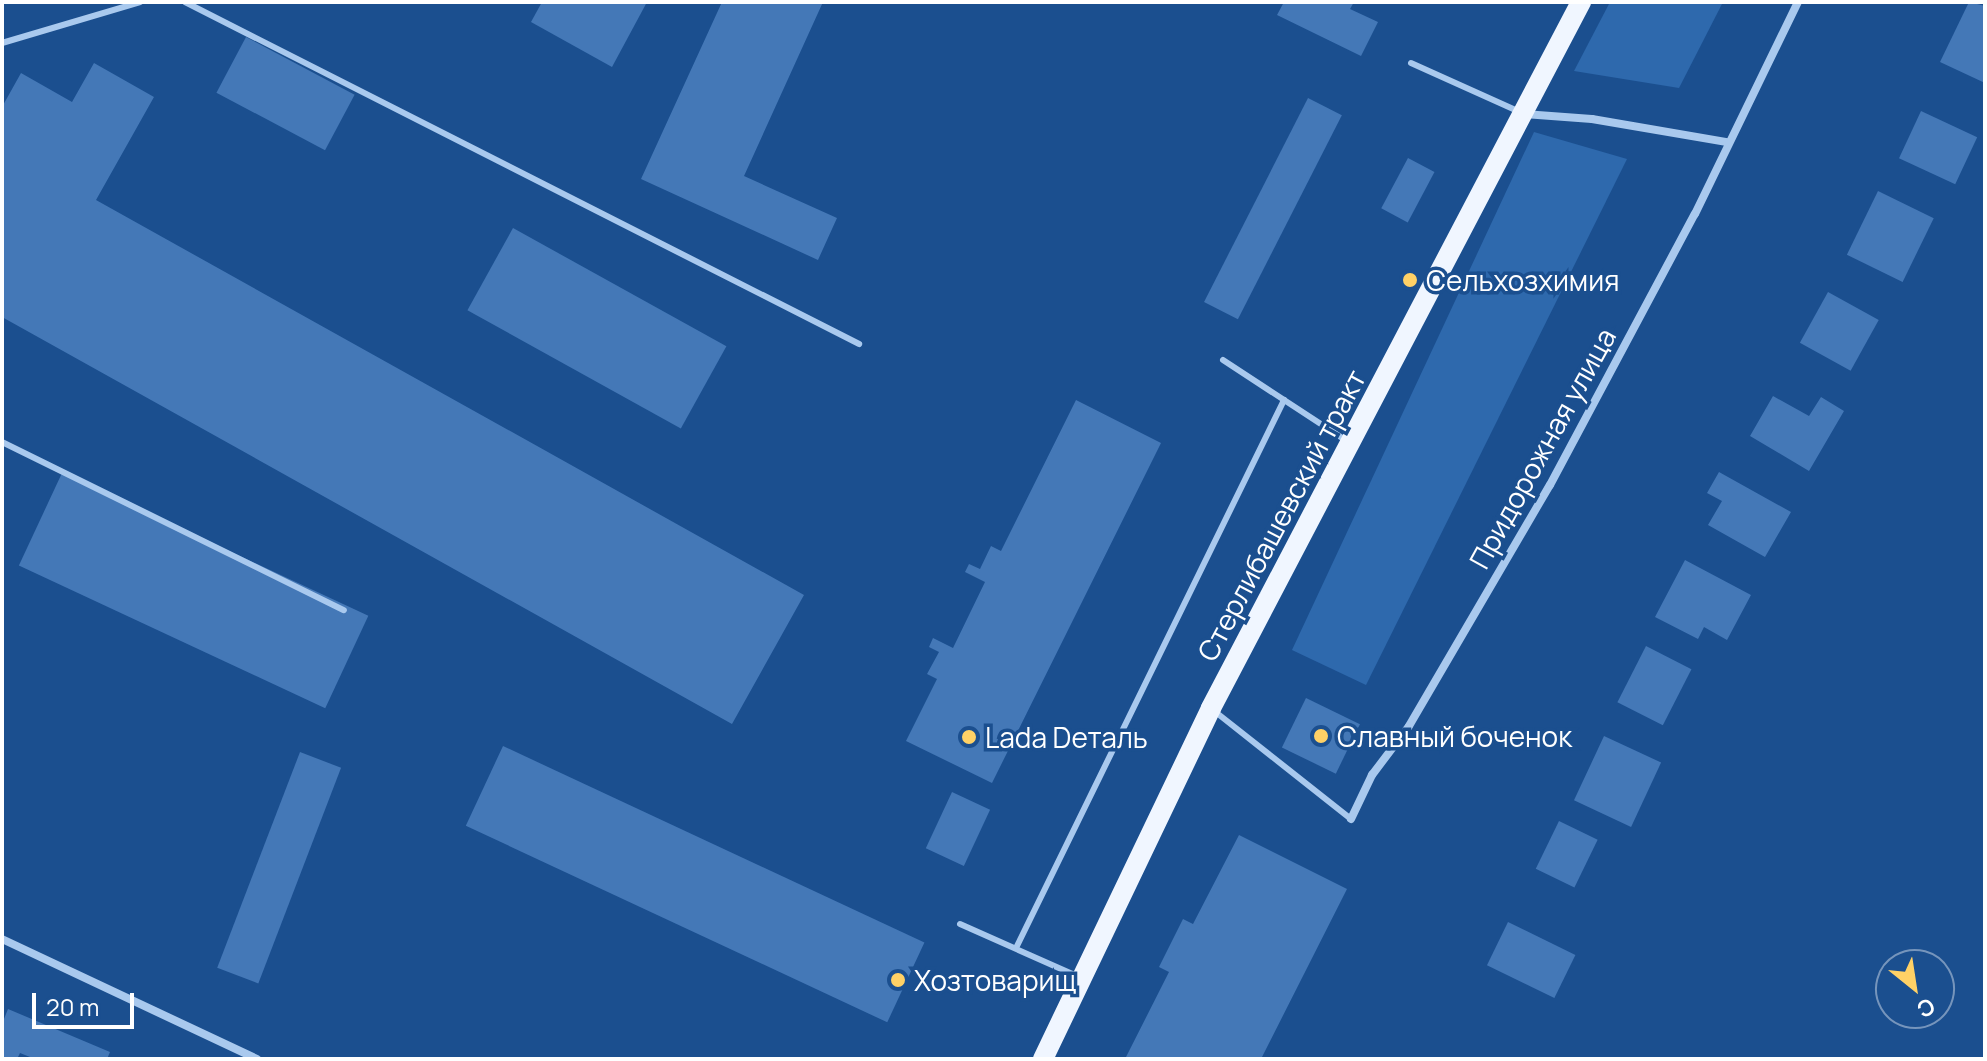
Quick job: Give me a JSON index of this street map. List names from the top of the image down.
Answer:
{
  "streets": {
    "main road": ["Стерлибашевский тракт"],
    "street": ["Придорожная улица"]
  },
  "places": [
    "Сельхозхимия",
    "Славный боченок",
    "Lada Dеталь",
    "Хозтоварищ"
  ],
  "scale_bar": "20 m",
  "north": "bottom right"
}
